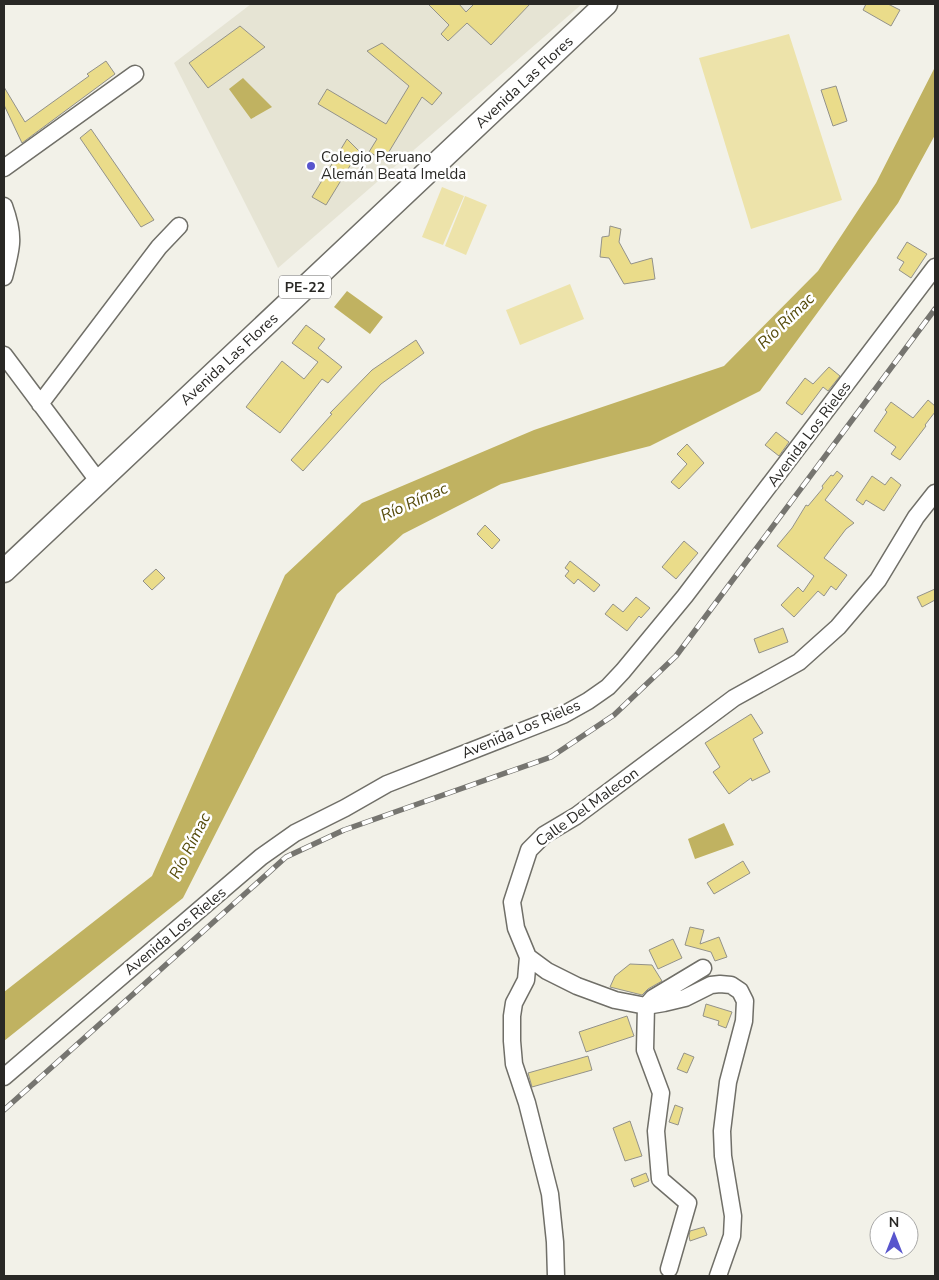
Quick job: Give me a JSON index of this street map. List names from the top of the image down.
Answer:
{
  "streets": {
    "highway": ["Avenida Las Flores", "PE-22"],
    "street": ["Avenida Los Rieles", "Calle Del Malecon"]
  },
  "water": ["Río Rímac"],
  "places": ["Colegio Peruano Alemán Beata Imelda"],
  "north": "top"
}
